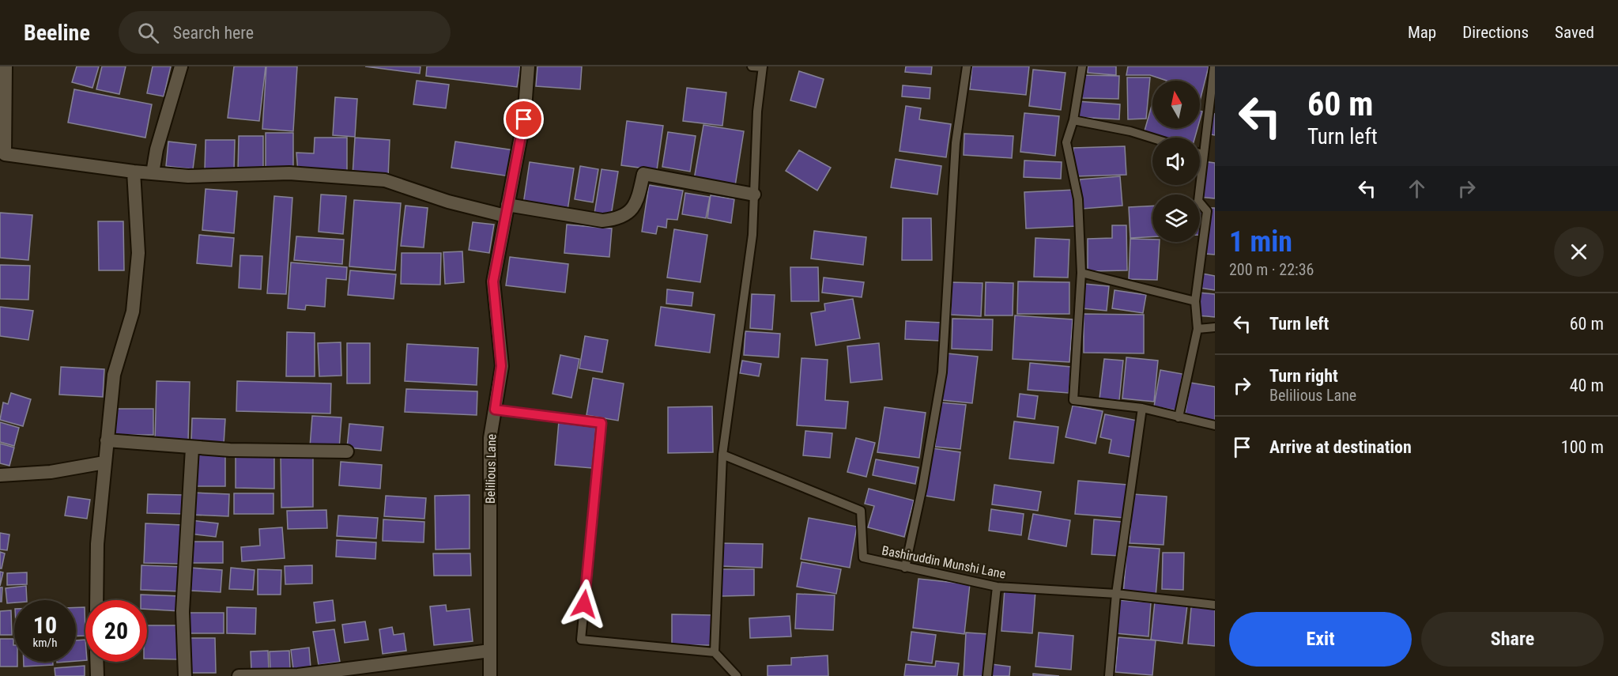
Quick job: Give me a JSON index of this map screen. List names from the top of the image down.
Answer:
{
  "streets": {
    "street": ["Belilious Lane"],
    "lane": ["Bashiruddin Munshi Lane"]
  },
  "north": "top",
  "page": {
    "header": "Beeline",
    "search": "Search here",
    "nav": ["Map", "Directions", "Saved"],
    "turn": ["60 m", "Turn left"],
    "heading": ["1 min", "200 m · 22:36"],
    "list": [
      {
        "name": "Turn left",
        "value": "60 m"
      },
      {
        "name": "Turn right",
        "note": "Belilious Lane",
        "value": "40 m"
      },
      {
        "name": "Arrive at destination",
        "value": "100 m"
      }
    ],
    "speed": "10 km/h",
    "limit": "20",
    "buttons": ["Exit", "Share"]
  }
}
